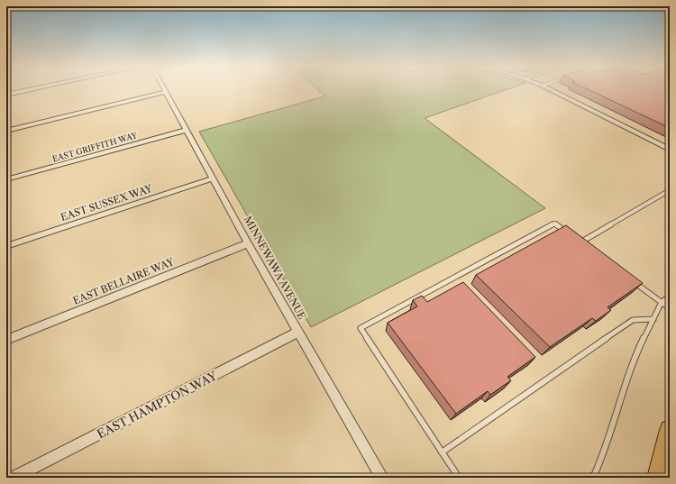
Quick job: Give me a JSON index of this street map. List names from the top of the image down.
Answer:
{
  "streets": {
    "street": [
      "EAST GRIFFITH WAY",
      "EAST SUSSEX WAY",
      "MINNEWAWA AVENUE",
      "EAST BELLAIRE WAY",
      "EAST HAMPTON WAY"
    ]
  },
  "crossings": [
    ["EAST GRIFFITH WAY", "MINNEWAWA AVENUE"],
    ["EAST SUSSEX WAY", "MINNEWAWA AVENUE"],
    ["MINNEWAWA AVENUE", "EAST BELLAIRE WAY"],
    ["MINNEWAWA AVENUE", "EAST HAMPTON WAY"]
  ]
}
